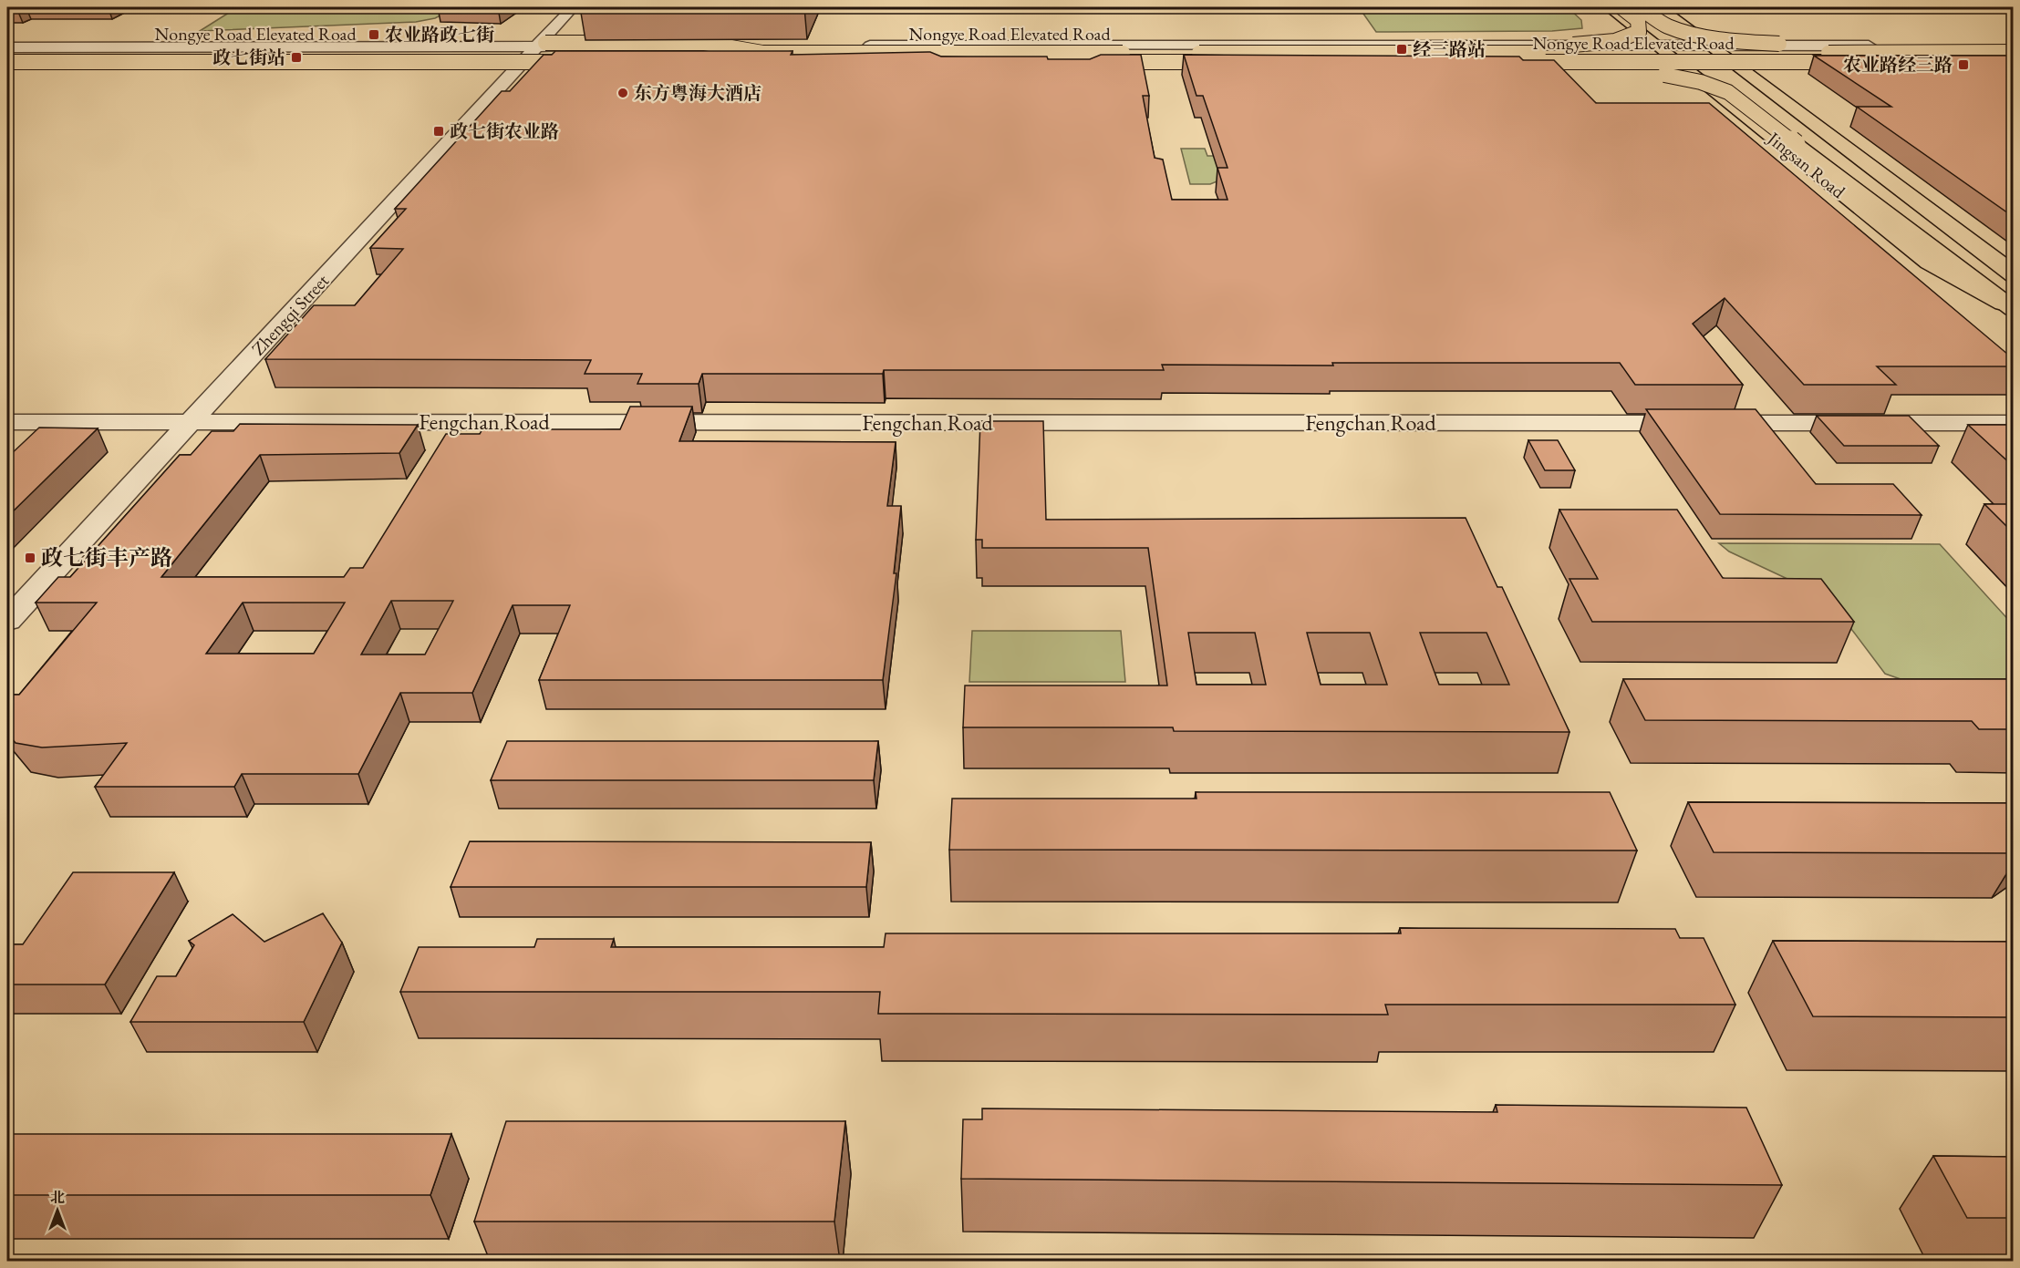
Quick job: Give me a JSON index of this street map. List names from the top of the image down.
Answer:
{
  "streets": {
    "main road": ["Nongye Road Elevated Road", "Jingsan Road"],
    "street": ["Zhengqi Street", "Fengchan Road"]
  },
  "crossings": [
    ["Zhengqi Street", "Fengchan Road"]
  ],
  "places": {
    "transit": [
      "农业路政七街",
      "经三路站",
      "政七街站",
      "农业路经三路",
      "政七街农业路",
      "政七街丰产路"
    ],
    "other": ["东方粤海大酒店"]
  },
  "north": "top"
}
